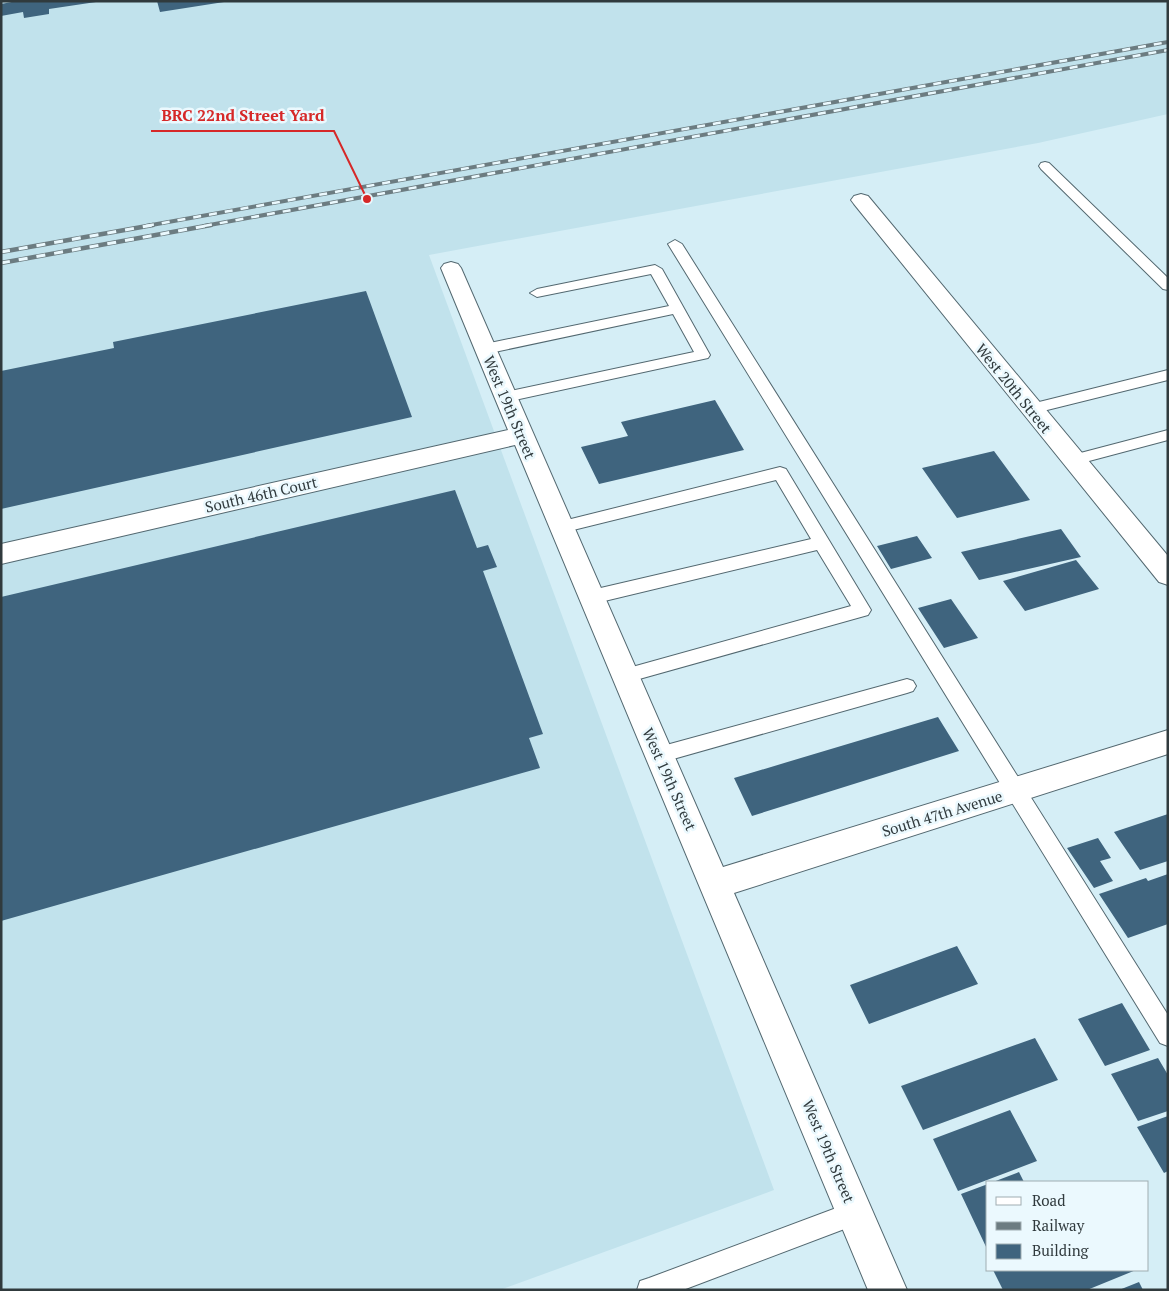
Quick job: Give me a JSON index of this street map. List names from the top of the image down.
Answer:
{
  "streets": {
    "street": [
      "West 20th Street",
      "West 19th Street",
      "South 46th Court",
      "South 47th Avenue"
    ]
  },
  "crossings": [
    ["West 19th Street", "South 46th Court"],
    ["West 19th Street", "South 47th Avenue"]
  ],
  "places": ["BRC 22nd Street Yard"],
  "legend": ["Road", "Railway", "Building"]
}
